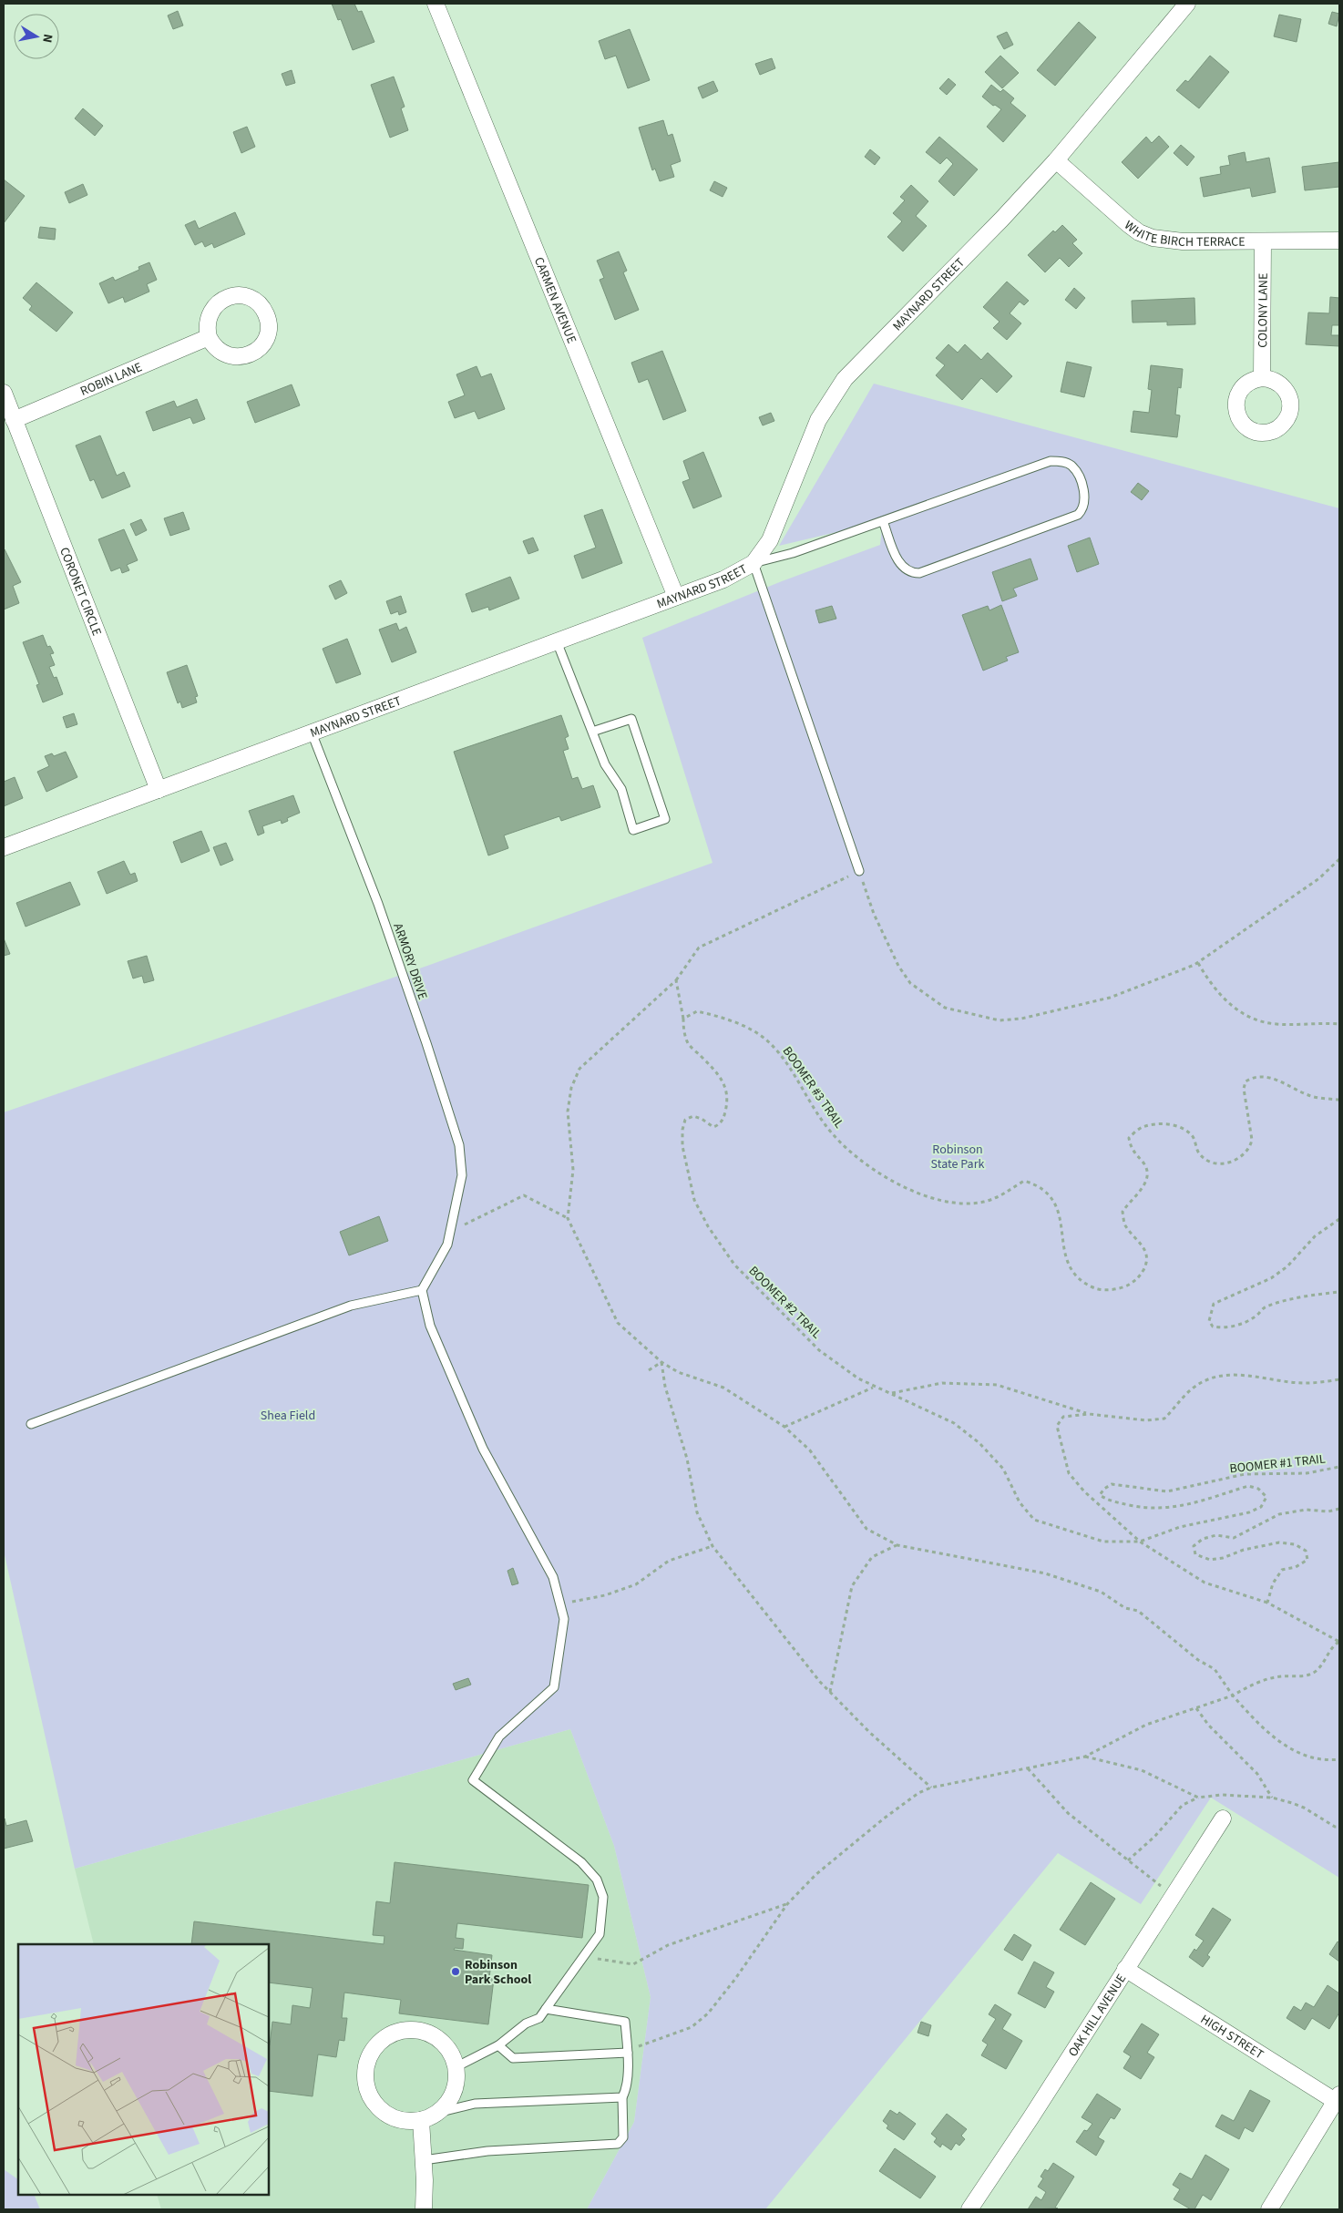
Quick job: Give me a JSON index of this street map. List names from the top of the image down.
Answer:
{
  "streets": {
    "street": [
      "WHITE BIRCH TERRACE",
      "MAYNARD STREET",
      "CARMEN AVENUE",
      "COLONY LANE",
      "ROBIN LANE",
      "CORONET CIRCLE",
      "OAK HILL AVENUE",
      "HIGH STREET"
    ],
    "lane": ["ARMORY DRIVE"],
    "path": ["BOOMER #3 TRAIL", "BOOMER #2 TRAIL", "BOOMER #1 TRAIL"]
  },
  "crossings": [
    ["WHITE BIRCH TERRACE", "MAYNARD STREET"],
    ["WHITE BIRCH TERRACE", "COLONY LANE"],
    ["MAYNARD STREET", "CARMEN AVENUE"],
    ["MAYNARD STREET", "CORONET CIRCLE"],
    ["MAYNARD STREET", "ARMORY DRIVE"],
    ["ROBIN LANE", "CORONET CIRCLE"],
    ["BOOMER #3 TRAIL", "BOOMER #2 TRAIL"],
    ["BOOMER #2 TRAIL", "BOOMER #1 TRAIL"],
    ["OAK HILL AVENUE", "HIGH STREET"]
  ],
  "parks": ["Robinson State Park", "Shea Field"],
  "places": ["Robinson Park School"],
  "north": "right"
}
